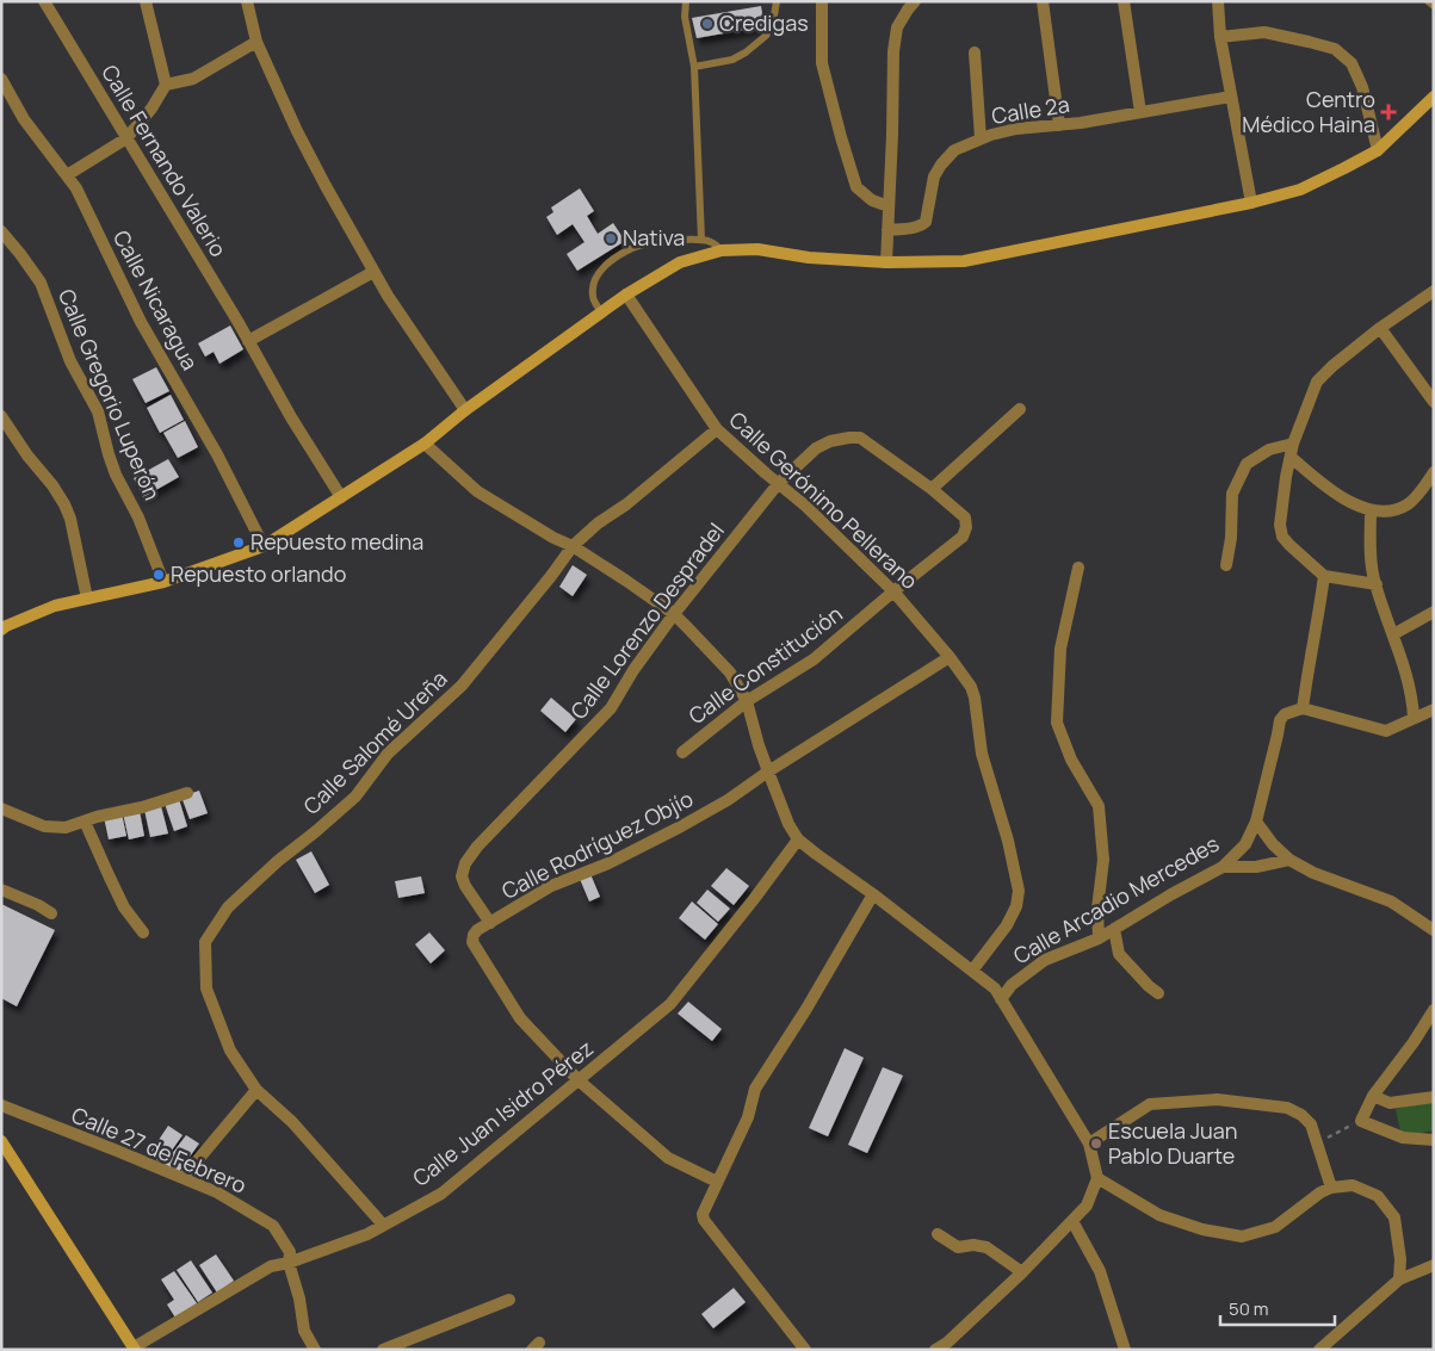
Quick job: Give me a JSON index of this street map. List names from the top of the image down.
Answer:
{
  "streets": {
    "street": [
      "Calle 2a",
      "Calle Fernando Valerio",
      "Calle Nicaragua",
      "Calle Gregorio Luperón",
      "Calle Gerónimo Pellerano",
      "Calle Lorenzo Despradel",
      "Calle Constitución",
      "Calle Salomé Ureña",
      "Calle Rodríguez Objío",
      "Calle Arcadio Mercedes",
      "Calle Juan Isidro Pérez",
      "Calle 27 de Febrero"
    ]
  },
  "crossings": [
    ["Calle Gerónimo Pellerano", "Calle Lorenzo Despradel"],
    ["Calle Gerónimo Pellerano", "Calle Constitución"],
    ["Calle Gerónimo Pellerano", "Calle Salomé Ureña"],
    ["Calle Gerónimo Pellerano", "Calle Rodríguez Objío"],
    ["Calle Lorenzo Despradel", "Calle Constitución"],
    ["Calle Lorenzo Despradel", "Calle Rodríguez Objío"],
    ["Calle Salomé Ureña", "Calle Juan Isidro Pérez"],
    ["Calle Rodríguez Objío", "Calle Juan Isidro Pérez"],
    ["Calle Juan Isidro Pérez", "Calle 27 de Febrero"]
  ],
  "places": {
    "other": [
      "Credigas",
      "Nativa",
      "Repuesto medina",
      "Repuesto orlando",
      "Escuela Juan Pablo Duarte"
    ],
    "health": ["Centro Médico Haina"]
  },
  "scale_bar": "50 m"
}
